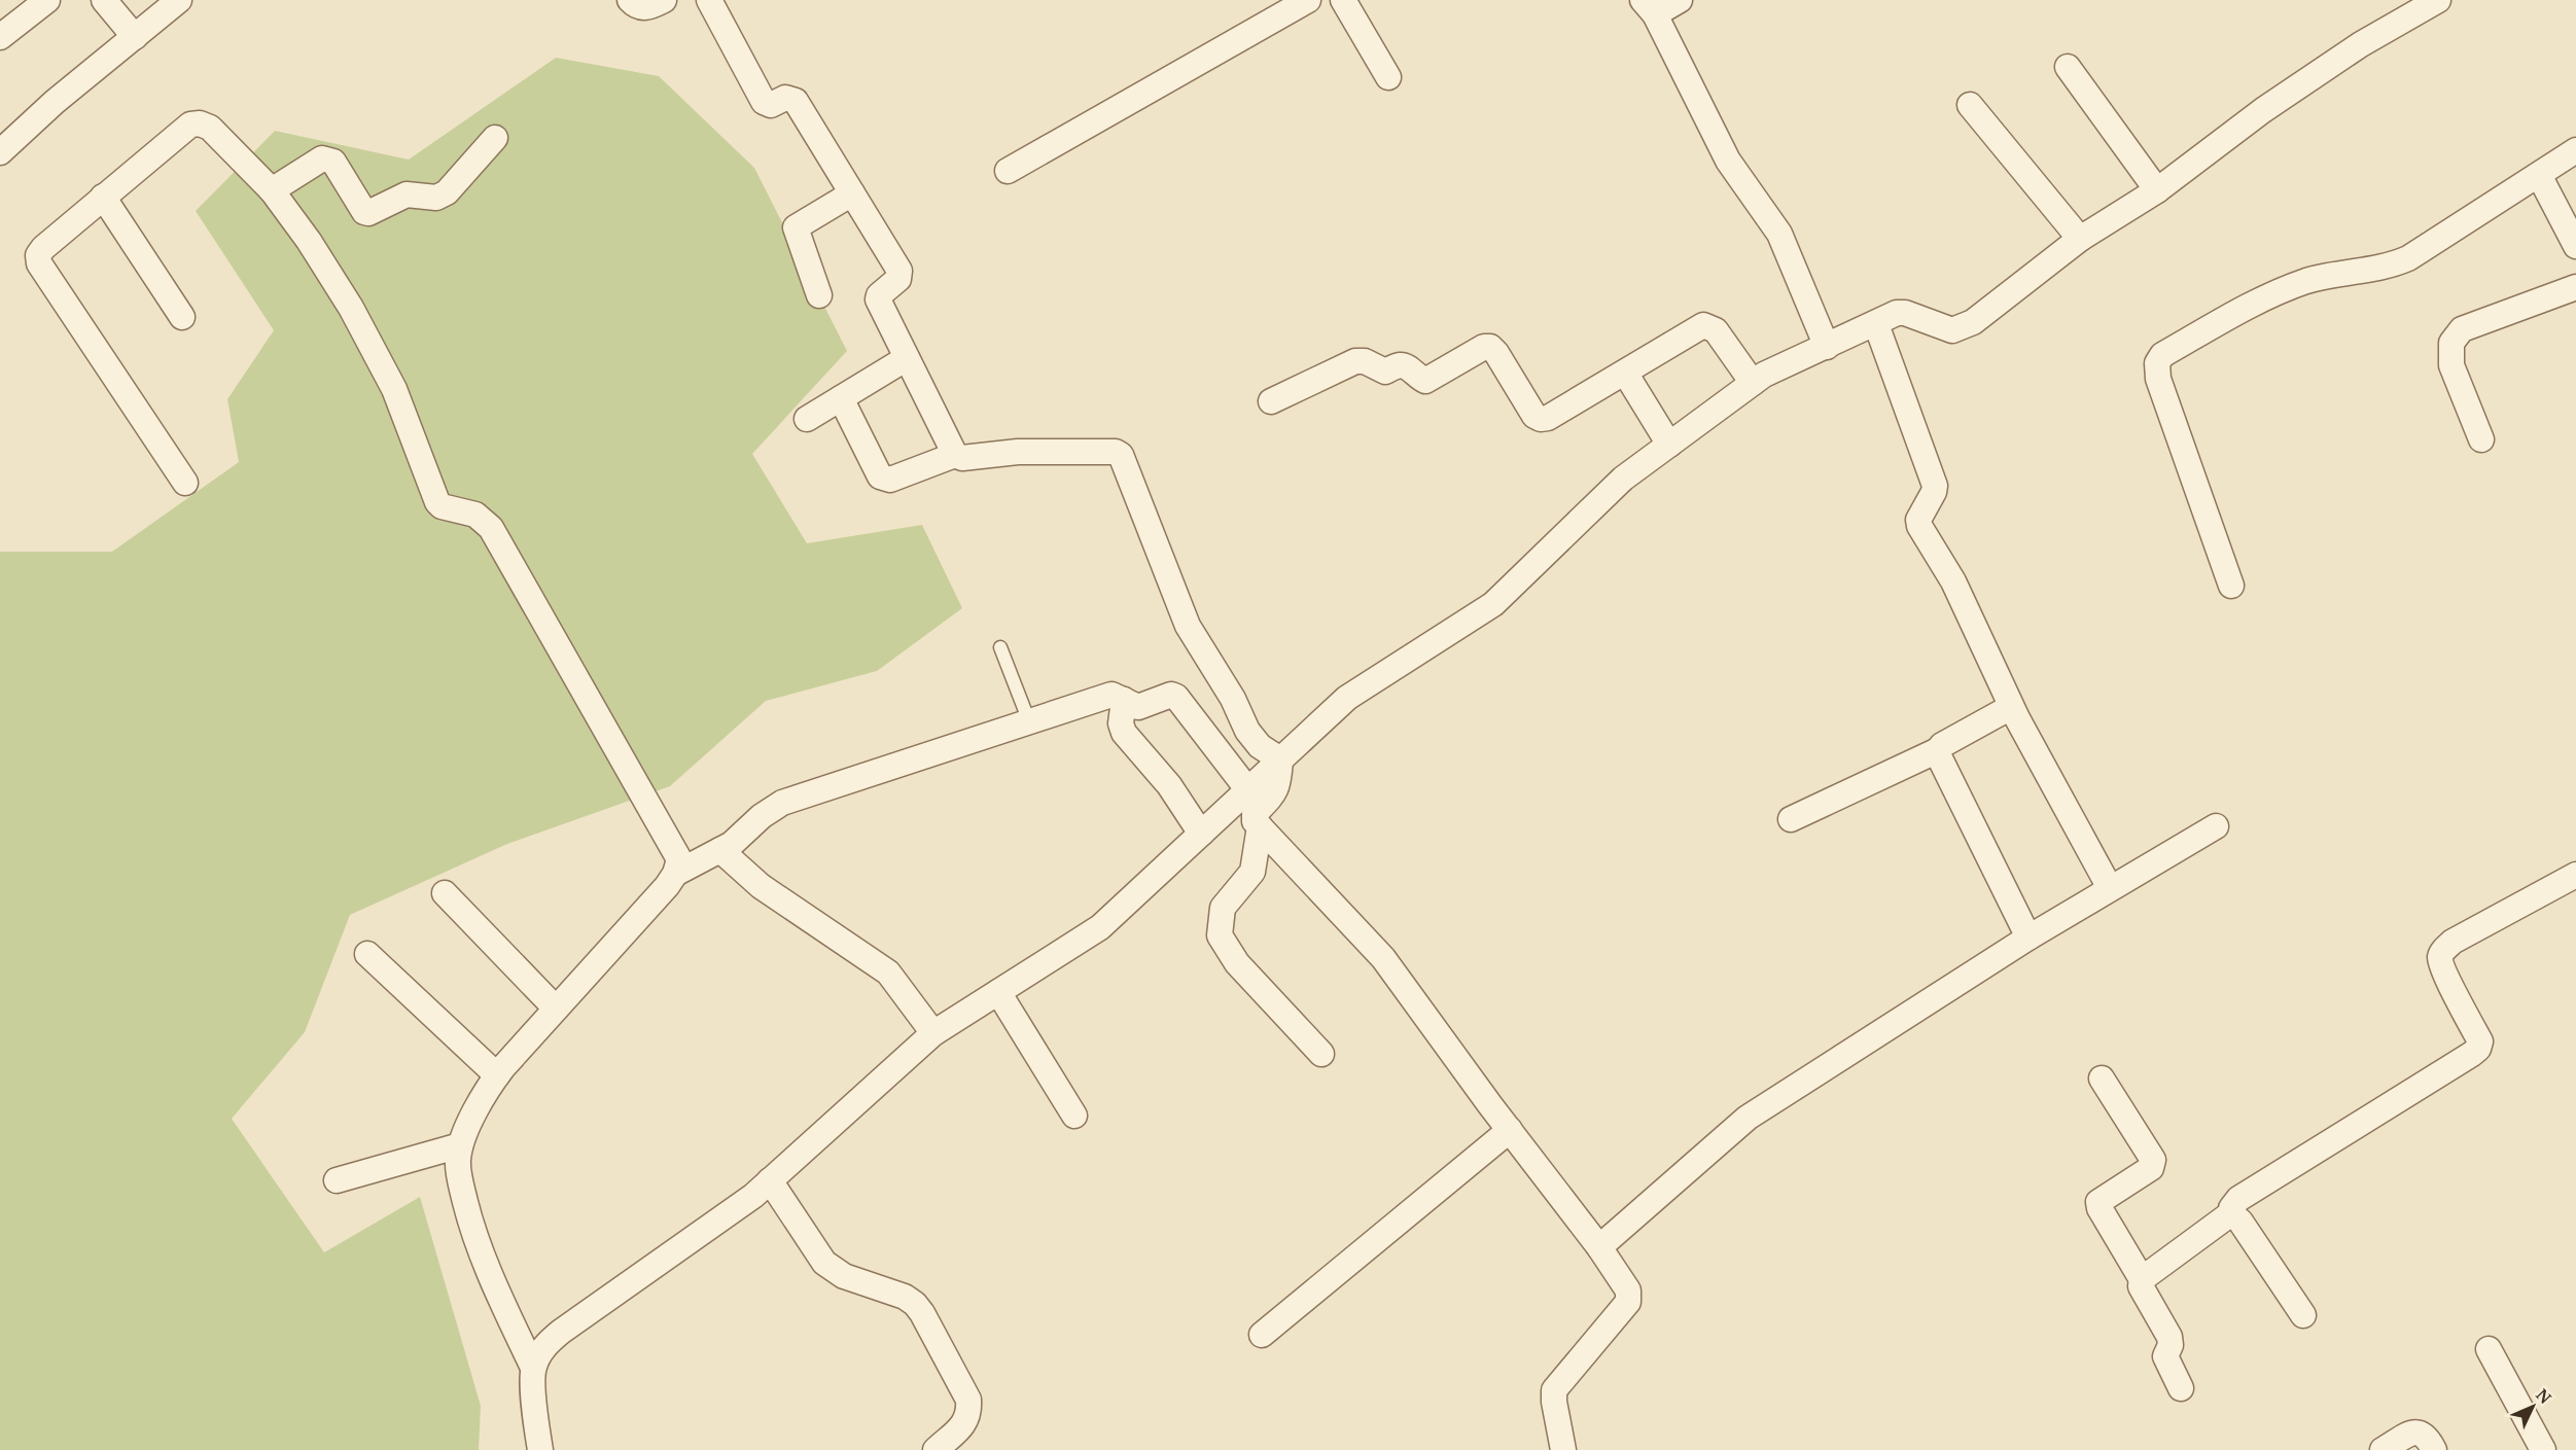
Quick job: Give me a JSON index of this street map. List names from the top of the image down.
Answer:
{
  "north": "top right"
}
